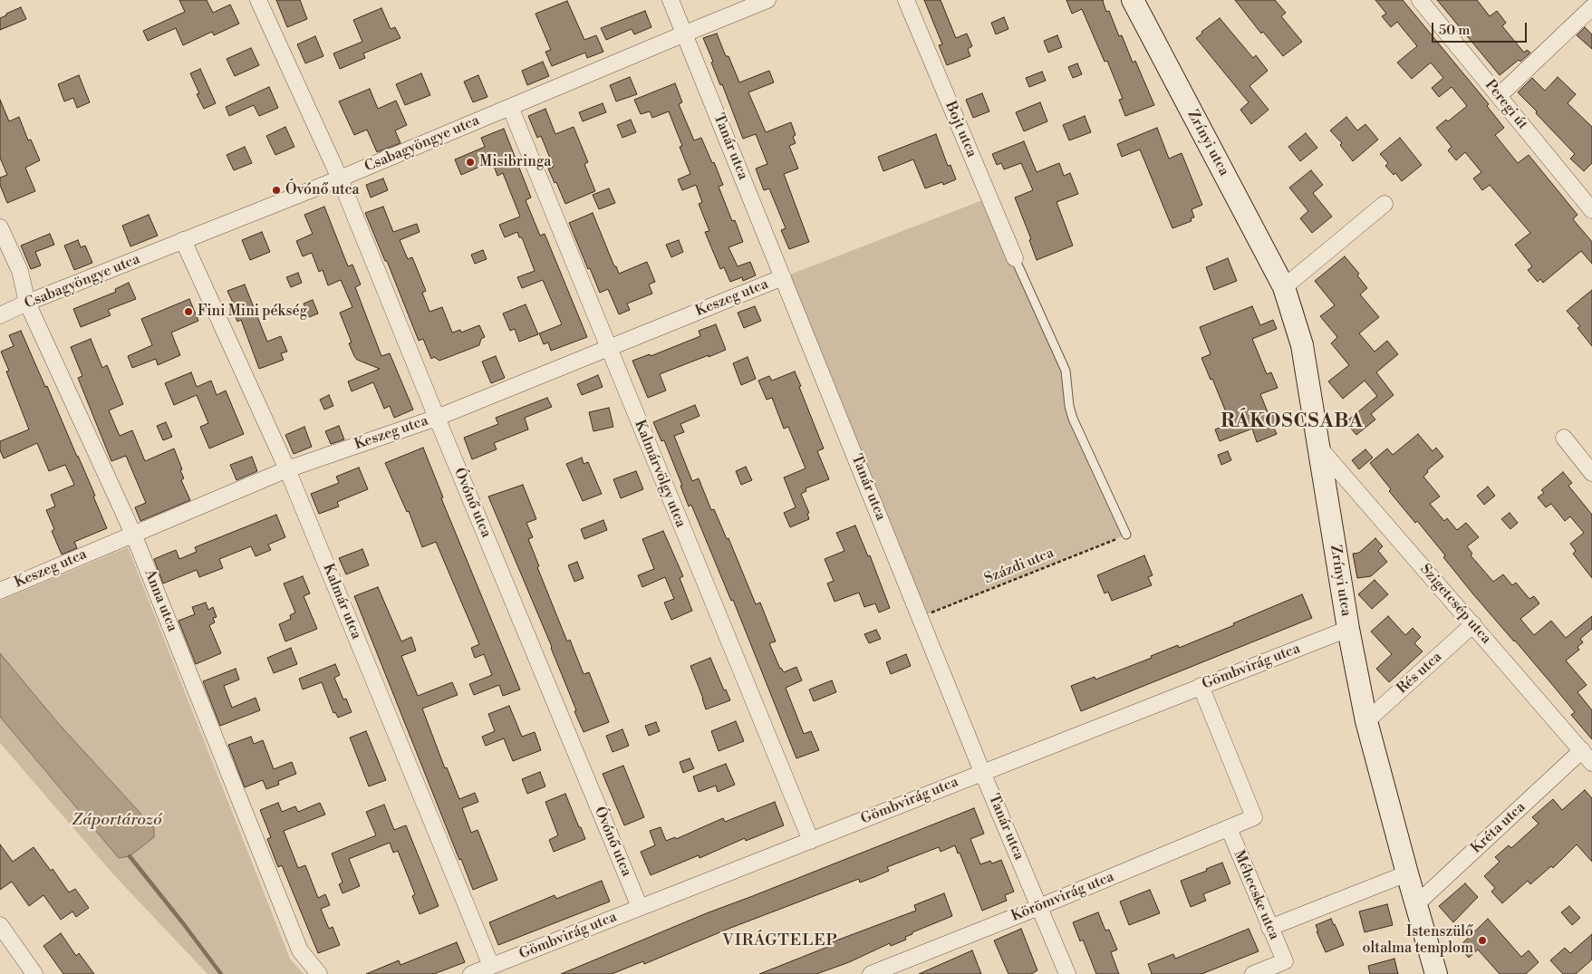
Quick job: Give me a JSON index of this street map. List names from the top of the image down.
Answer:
{
  "streets": {
    "main road": ["Zrínyi utca"],
    "street": [
      "Peregi út",
      "Bojt utca",
      "Csabagyöngye utca",
      "Tanár utca",
      "Keszeg utca",
      "Kalmárvölgy utca",
      "Óvónő utca",
      "Anna utca",
      "Kalmár utca",
      "Szigetcsép utca",
      "Gömbvirág utca",
      "Rés utca",
      "Kréta utca",
      "Méhecske utca",
      "Körömvirág utca"
    ],
    "path": ["Százdi utca"]
  },
  "crossings": [
    ["Zrínyi utca", "Szigetcsép utca"],
    ["Zrínyi utca", "Gömbvirág utca"],
    ["Zrínyi utca", "Rés utca"],
    ["Zrínyi utca", "Kréta utca"],
    ["Csabagyöngye utca", "Tanár utca"],
    ["Csabagyöngye utca", "Kalmárvölgy utca"],
    ["Csabagyöngye utca", "Óvónő utca"],
    ["Csabagyöngye utca", "Anna utca"],
    ["Csabagyöngye utca", "Kalmár utca"],
    ["Tanár utca", "Keszeg utca"],
    ["Tanár utca", "Százdi utca"],
    ["Tanár utca", "Gömbvirág utca"],
    ["Tanár utca", "Körömvirág utca"],
    ["Keszeg utca", "Kalmárvölgy utca"],
    ["Keszeg utca", "Óvónő utca"],
    ["Keszeg utca", "Anna utca"],
    ["Keszeg utca", "Kalmár utca"],
    ["Kalmárvölgy utca", "Gömbvirág utca"],
    ["Óvónő utca", "Gömbvirág utca"],
    ["Kalmár utca", "Gömbvirág utca"],
    ["Szigetcsép utca", "Rés utca"],
    ["Szigetcsép utca", "Kréta utca"],
    ["Gömbvirág utca", "Körömvirág utca"],
    ["Méhecske utca", "Körömvirág utca"]
  ],
  "districts": ["RÁKOSCSABA", "VIRÁGTELEP"],
  "water": ["Záportározó"],
  "places": [
    "Misibringa",
    "Óvónő utca",
    "Fini Mini pékség",
    "Istenszülő oltalma templom"
  ],
  "scale_bar": "50 m"
}
